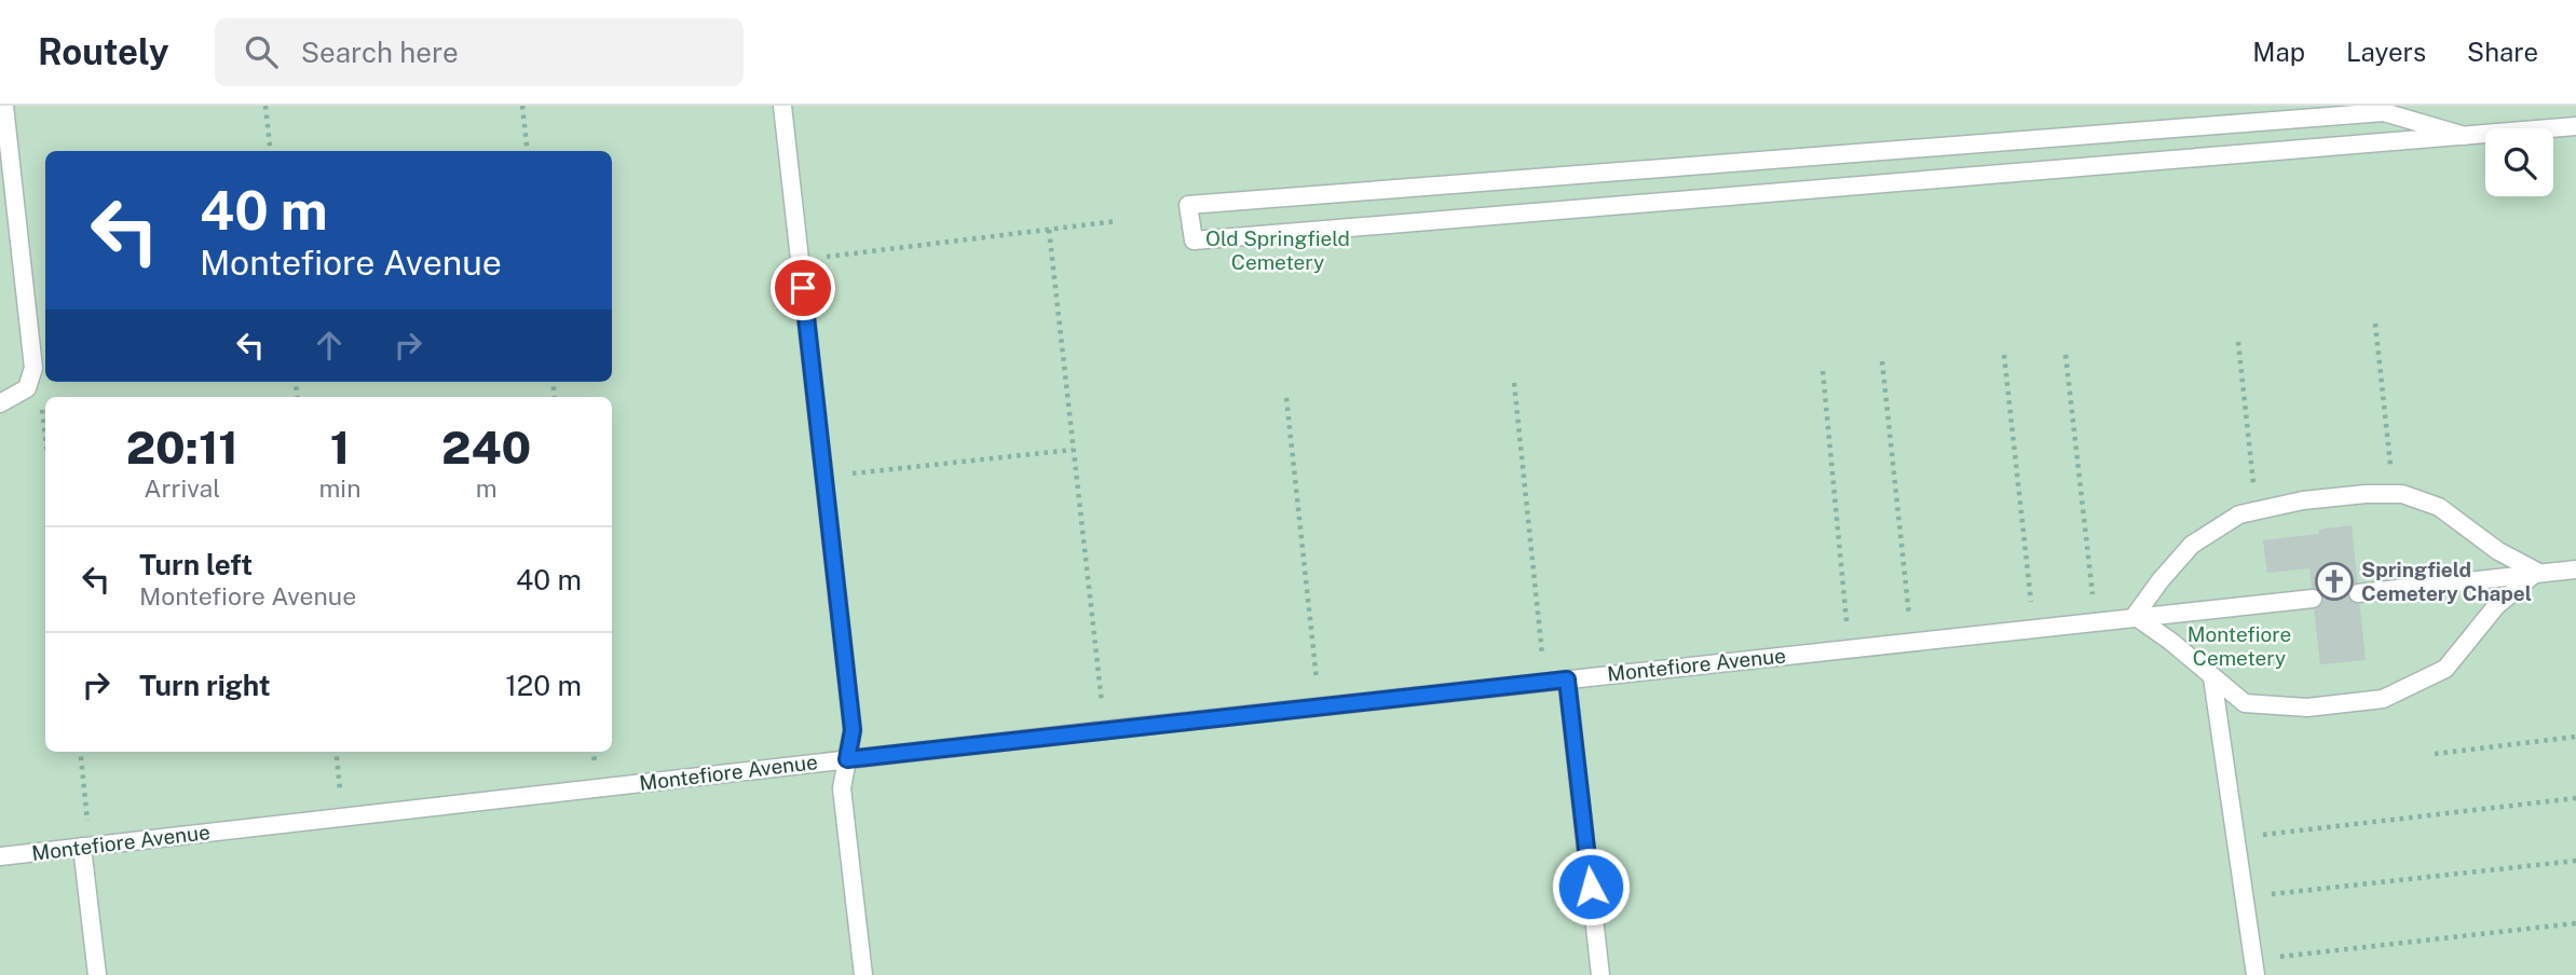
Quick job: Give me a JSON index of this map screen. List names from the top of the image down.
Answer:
{
  "streets": {
    "lane": ["Montefiore Avenue"]
  },
  "parks": ["Old Springfield Cemetery", "Montefiore Cemetery"],
  "places": {
    "church": ["Springfield Cemetery Chapel"]
  },
  "page": {
    "header": "Routely",
    "search": "Search here",
    "nav": ["Map", "Layers", "Share"],
    "turn": ["40 m", "Montefiore Avenue"],
    "eta": [
      "20:11",
      "Arrival",
      "1",
      "min",
      "240",
      "m"
    ],
    "list": [
      {
        "name": "Turn left",
        "note": "Montefiore Avenue",
        "value": "40 m"
      },
      {
        "name": "Turn right",
        "value": "120 m"
      }
    ]
  }
}
